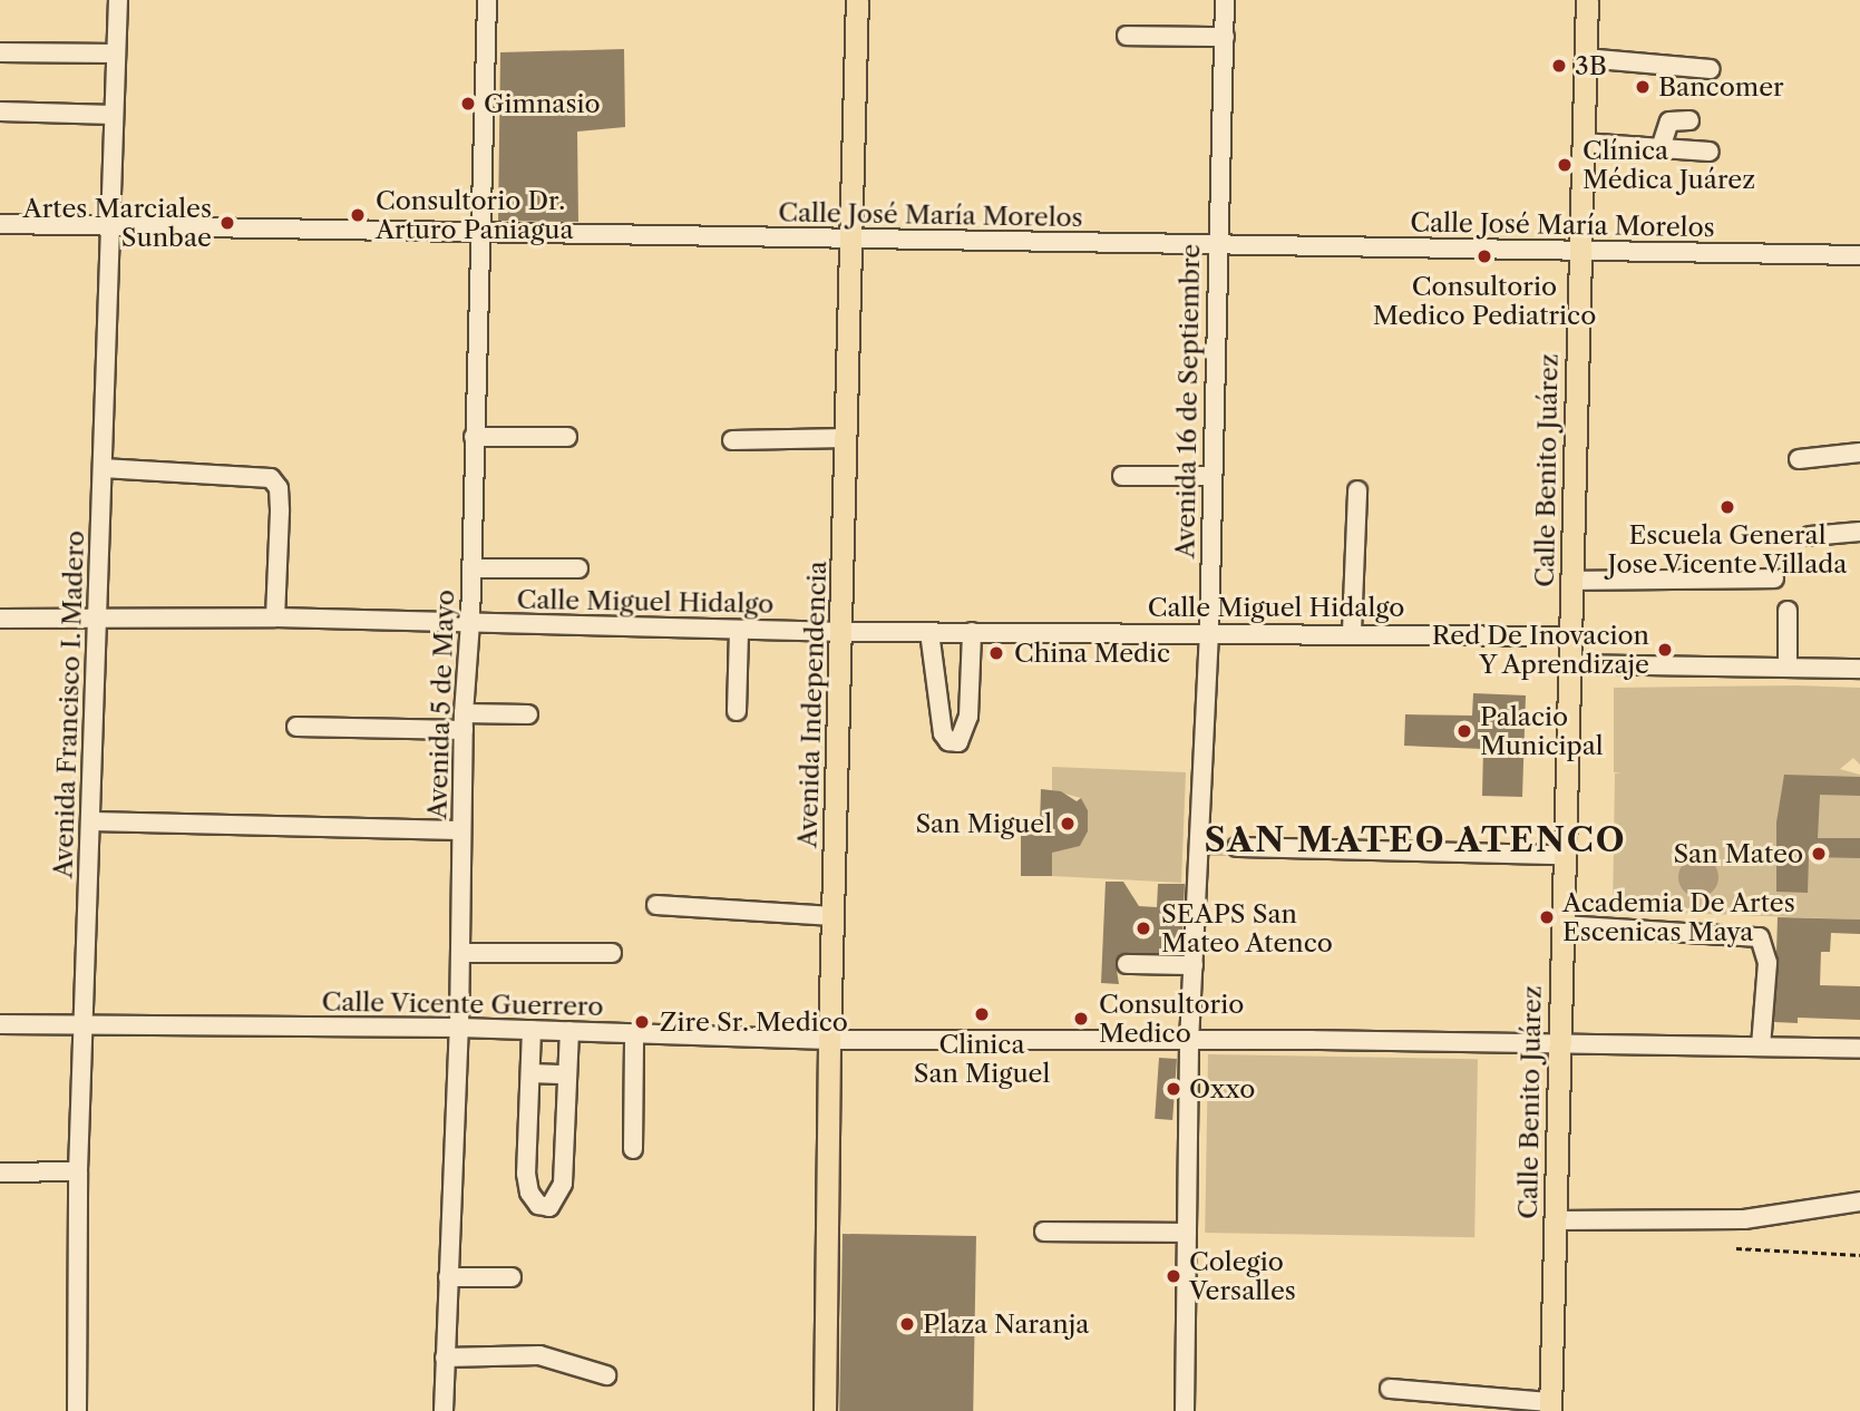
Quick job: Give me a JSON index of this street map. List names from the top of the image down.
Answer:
{
  "streets": {
    "main road": ["Calle Benito Juárez", "Avenida Independencia"],
    "street": [
      "Calle José María Morelos",
      "Avenida 16 de Septiembre",
      "Calle Miguel Hidalgo",
      "Avenida Francisco I. Madero",
      "Avenida 5 de Mayo",
      "Calle Vicente Guerrero"
    ]
  },
  "crossings": [
    ["Calle José María Morelos", "Avenida 16 de Septiembre"],
    ["Calle José María Morelos", "Calle Benito Juárez"],
    ["Calle José María Morelos", "Avenida Francisco I. Madero"],
    ["Calle José María Morelos", "Avenida 5 de Mayo"],
    ["Calle José María Morelos", "Avenida Independencia"],
    ["Avenida 16 de Septiembre", "Calle Miguel Hidalgo"],
    ["Avenida 16 de Septiembre", "Calle Vicente Guerrero"],
    ["Calle Benito Juárez", "Calle Miguel Hidalgo"],
    ["Calle Benito Juárez", "Calle Vicente Guerrero"],
    ["Calle Miguel Hidalgo", "Avenida Francisco I. Madero"],
    ["Calle Miguel Hidalgo", "Avenida 5 de Mayo"],
    ["Calle Miguel Hidalgo", "Avenida Independencia"],
    ["Avenida Francisco I. Madero", "Calle Vicente Guerrero"],
    ["Avenida 5 de Mayo", "Calle Vicente Guerrero"],
    ["Avenida Independencia", "Calle Vicente Guerrero"]
  ],
  "districts": ["SAN MATEO ATENCO"],
  "places": [
    "3B",
    "Bancomer",
    "Gimnasio",
    "Clínica Médica Juárez",
    "Consultorio Dr. Arturo Paniagua",
    "Artes Marciales Sunbae",
    "Consultorio Medico Pediatrico",
    "Escuela General Jose Vicente Villada",
    "Red De Inovacion Y Aprendizaje",
    "China Medic",
    "Palacio Municipal",
    "San Miguel",
    "San Mateo",
    "Academia De Artes Escenicas Maya",
    "SEAPS San Mateo Atenco",
    "Clinica San Miguel",
    "Consultorio Medico",
    "Zire Sr. Medico",
    "Oxxo",
    "Colegio Versalles",
    "Plaza Naranja"
  ]
}
